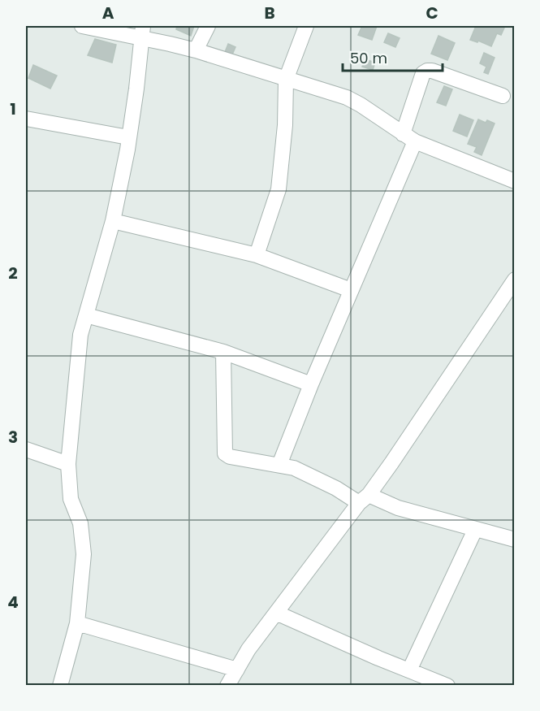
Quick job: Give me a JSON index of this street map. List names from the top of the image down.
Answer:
{
  "scale_bar": "50 m",
  "grid": {
    "columns": ["A", "B", "C"],
    "rows": [
      "1",
      "2",
      "3",
      "4"
    ]
  }
}
